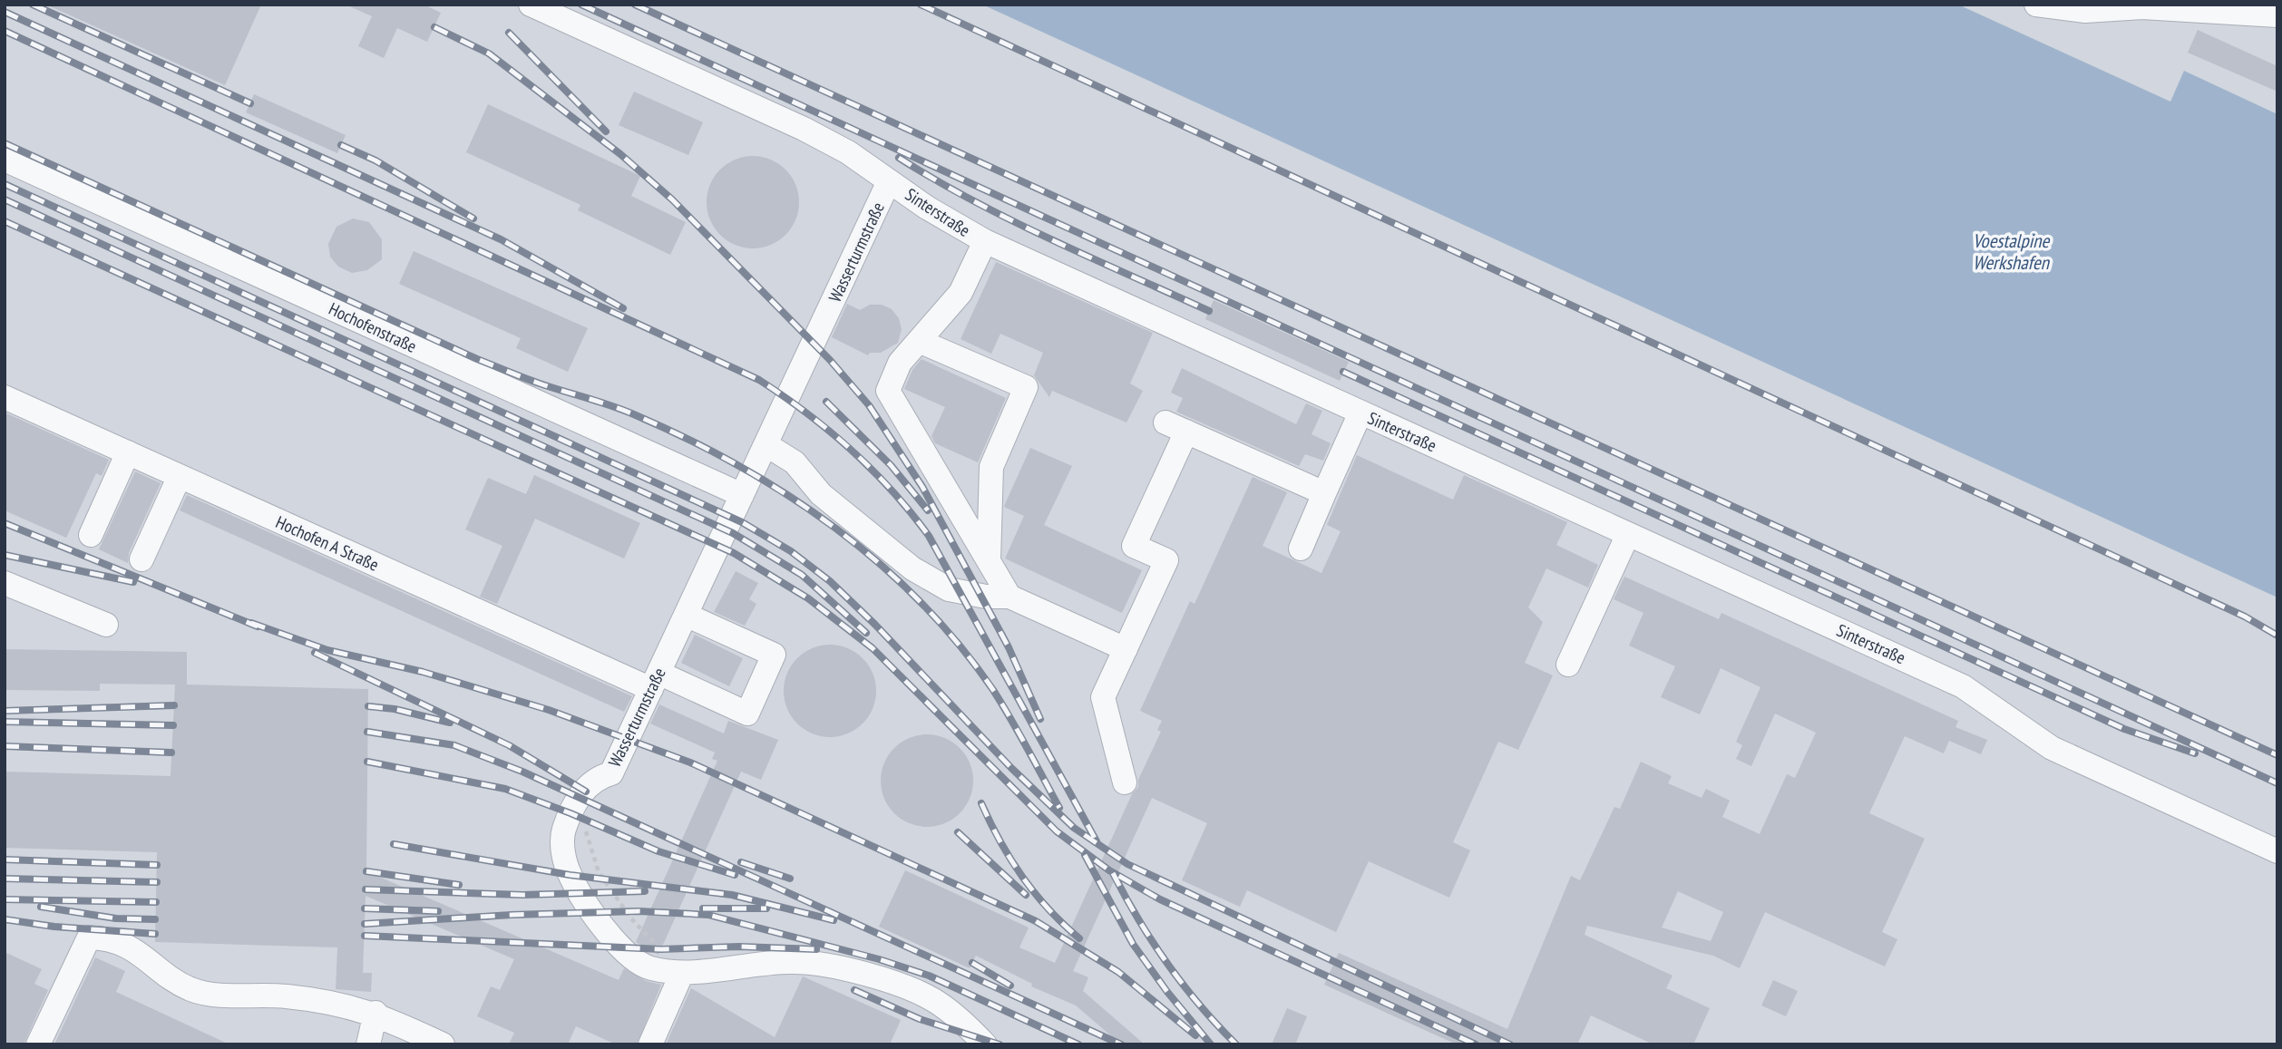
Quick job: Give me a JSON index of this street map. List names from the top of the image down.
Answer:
{
  "streets": {
    "street": [
      "Sinterstraße",
      "Wasserturmstraße",
      "Hochofenstraße",
      "Hochofen A Straße"
    ]
  },
  "crossings": [
    ["Sinterstraße", "Wasserturmstraße"],
    ["Wasserturmstraße", "Hochofenstraße"],
    ["Wasserturmstraße", "Hochofen A Straße"]
  ],
  "water": ["Voestalpine Werkshafen"]
}
